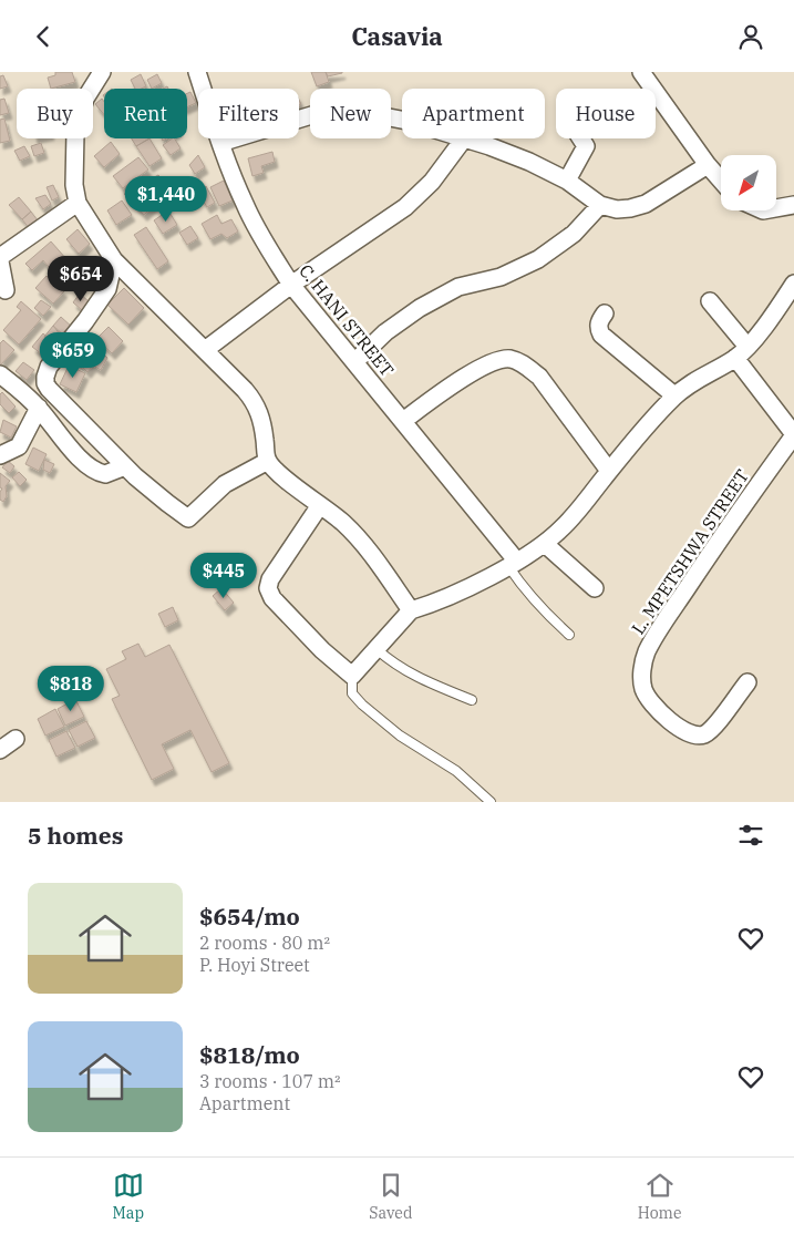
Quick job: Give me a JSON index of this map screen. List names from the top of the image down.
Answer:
{
  "streets": {
    "street": ["C. HANI STREET", "L. MPETSHWA STREET"]
  },
  "north": "bottom left",
  "page": {
    "header": "Casavia",
    "chip": [
      "Buy",
      "Rent",
      "Filters",
      "New",
      "Apartment",
      "House"
    ],
    "price": [
      "$1,440",
      "$654",
      "$659",
      "$445",
      "$818"
    ],
    "heading": "5 homes",
    "list": [
      {
        "name": "$654/mo",
        "note": "2 rooms · 80 m² · P. Hoyi Street"
      },
      {
        "name": "$818/mo",
        "note": "3 rooms · 107 m² · Apartment"
      }
    ],
    "tabs": ["Map", "Saved", "Home"]
  }
}
